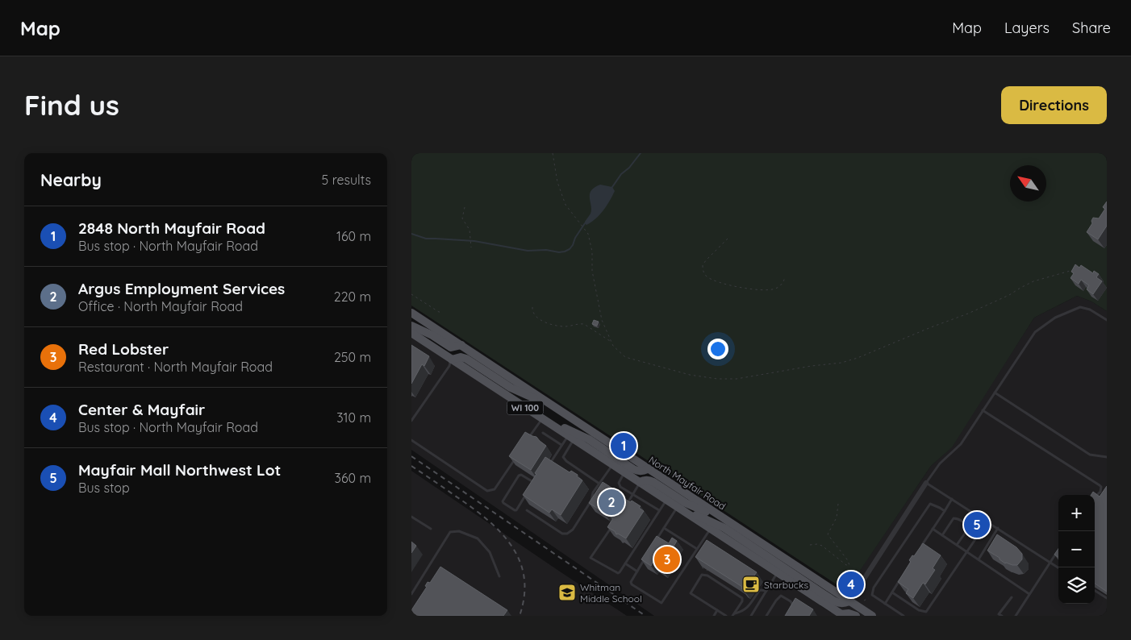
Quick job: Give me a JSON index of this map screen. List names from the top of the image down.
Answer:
{
  "streets": {
    "main road": ["WI 100", "North Mayfair Road"]
  },
  "places": {
    "cafe": ["Starbucks"],
    "school or university": ["Whitman Middle School"]
  },
  "north": "top left",
  "page": {
    "header": "Map",
    "nav": ["Map", "Layers", "Share"],
    "buttons": "Directions",
    "title": "Find us",
    "heading": ["Nearby", "5 results"],
    "list": [
      {
        "mark": "1",
        "name": "2848 North Mayfair Road",
        "note": "Bus stop · North Mayfair Road",
        "value": "160 m"
      },
      {
        "mark": "2",
        "name": "Argus Employment Services",
        "note": "Office · North Mayfair Road",
        "value": "220 m"
      },
      {
        "mark": "3",
        "name": "Red Lobster",
        "note": "Restaurant · North Mayfair Road",
        "value": "250 m"
      },
      {
        "mark": "4",
        "name": "Center & Mayfair",
        "note": "Bus stop · North Mayfair Road",
        "value": "310 m"
      },
      {
        "mark": "5",
        "name": "Mayfair Mall Northwest Lot",
        "note": "Bus stop",
        "value": "360 m"
      }
    ],
    "pins": [
      "1",
      "2",
      "5",
      "3",
      "4"
    ],
    "map_buttons": ["+", "−"]
  }
}
